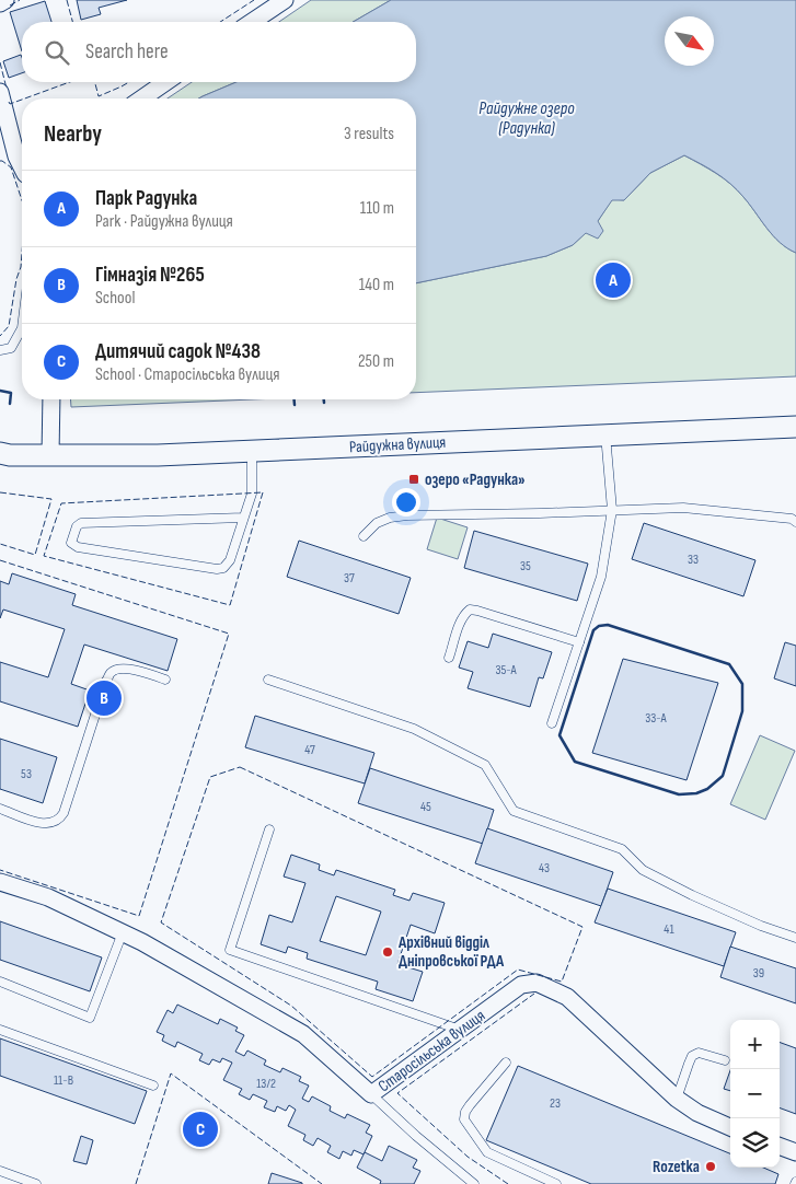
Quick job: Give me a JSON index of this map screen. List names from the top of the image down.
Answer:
{
  "streets": {
    "street": ["Райдужна вулиця", "Старосільська вулиця"]
  },
  "water": ["Райдужне озеро (Радунка)"],
  "places": {
    "transit": ["озеро «Радунка»"],
    "other": ["Архівний відділ Дніпровської РДА", "Rozetka"]
  },
  "house_numbers": [
    "33",
    "35",
    "37",
    "35-А",
    "33-А",
    "47",
    "53",
    "45",
    "43",
    "41",
    "39",
    "11-В",
    "13/2",
    "23"
  ],
  "north": "bottom right",
  "page": {
    "search": "Search here",
    "heading": ["Nearby", "3 results"],
    "list": [
      {
        "mark": "A",
        "name": "Парк Радунка",
        "note": "Park · Райдужна вулиця",
        "value": "110 m"
      },
      {
        "mark": "B",
        "name": "Гімназія №265",
        "note": "School",
        "value": "140 m"
      },
      {
        "mark": "C",
        "name": "Дитячий садок №438",
        "note": "School · Старосільська вулиця",
        "value": "250 m"
      }
    ],
    "pins": ["A", "B", "C"],
    "map_buttons": ["+", "−"]
  }
}
